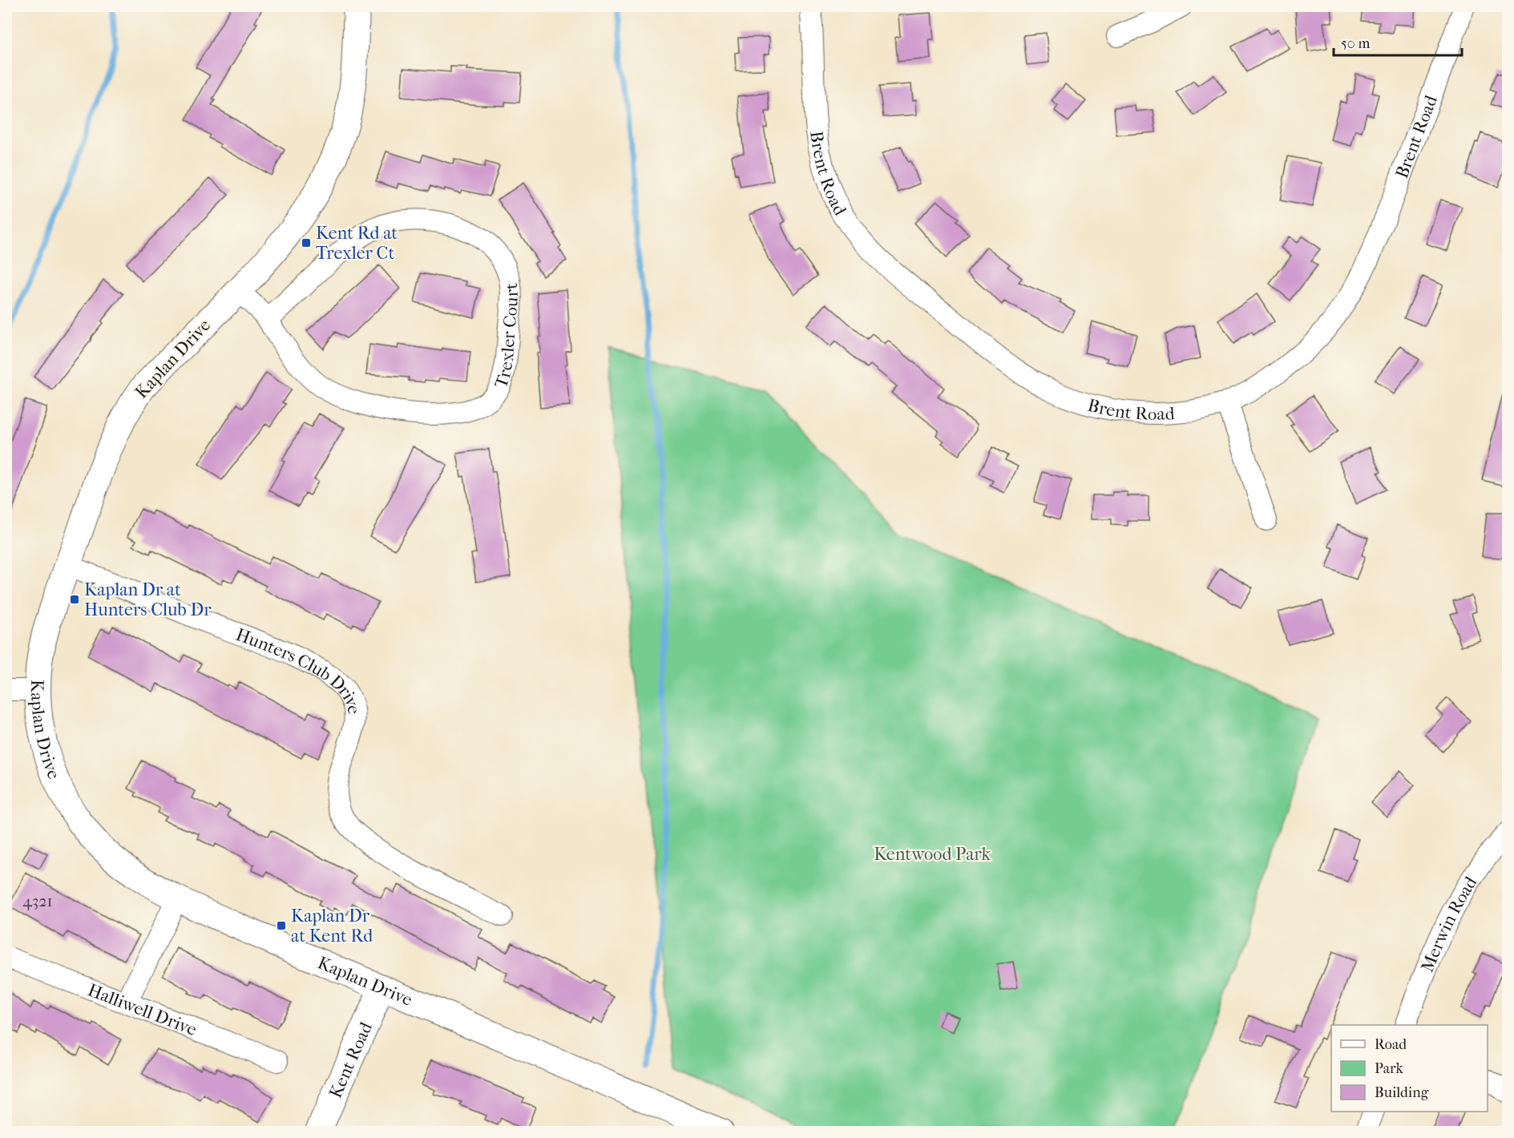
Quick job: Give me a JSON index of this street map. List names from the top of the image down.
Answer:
{
  "streets": {
    "street": [
      "Brent Road",
      "Trexler Court",
      "Kaplan Drive",
      "Hunters Club Drive",
      "Merwin Road",
      "Halliwell Drive",
      "Kent Road"
    ]
  },
  "crossings": [
    ["Trexler Court", "Kaplan Drive"],
    ["Kaplan Drive", "Hunters Club Drive"],
    ["Kaplan Drive", "Kent Road"]
  ],
  "parks": ["Kentwood Park"],
  "places": {
    "transit": ["Kent Rd at Trexler Ct", "Kaplan Dr at Hunters Club Dr", "Kaplan Dr at Kent Rd"]
  },
  "house_numbers": ["4321"],
  "legend": ["Road", "Park", "Building"],
  "scale_bar": "50 m"
}
